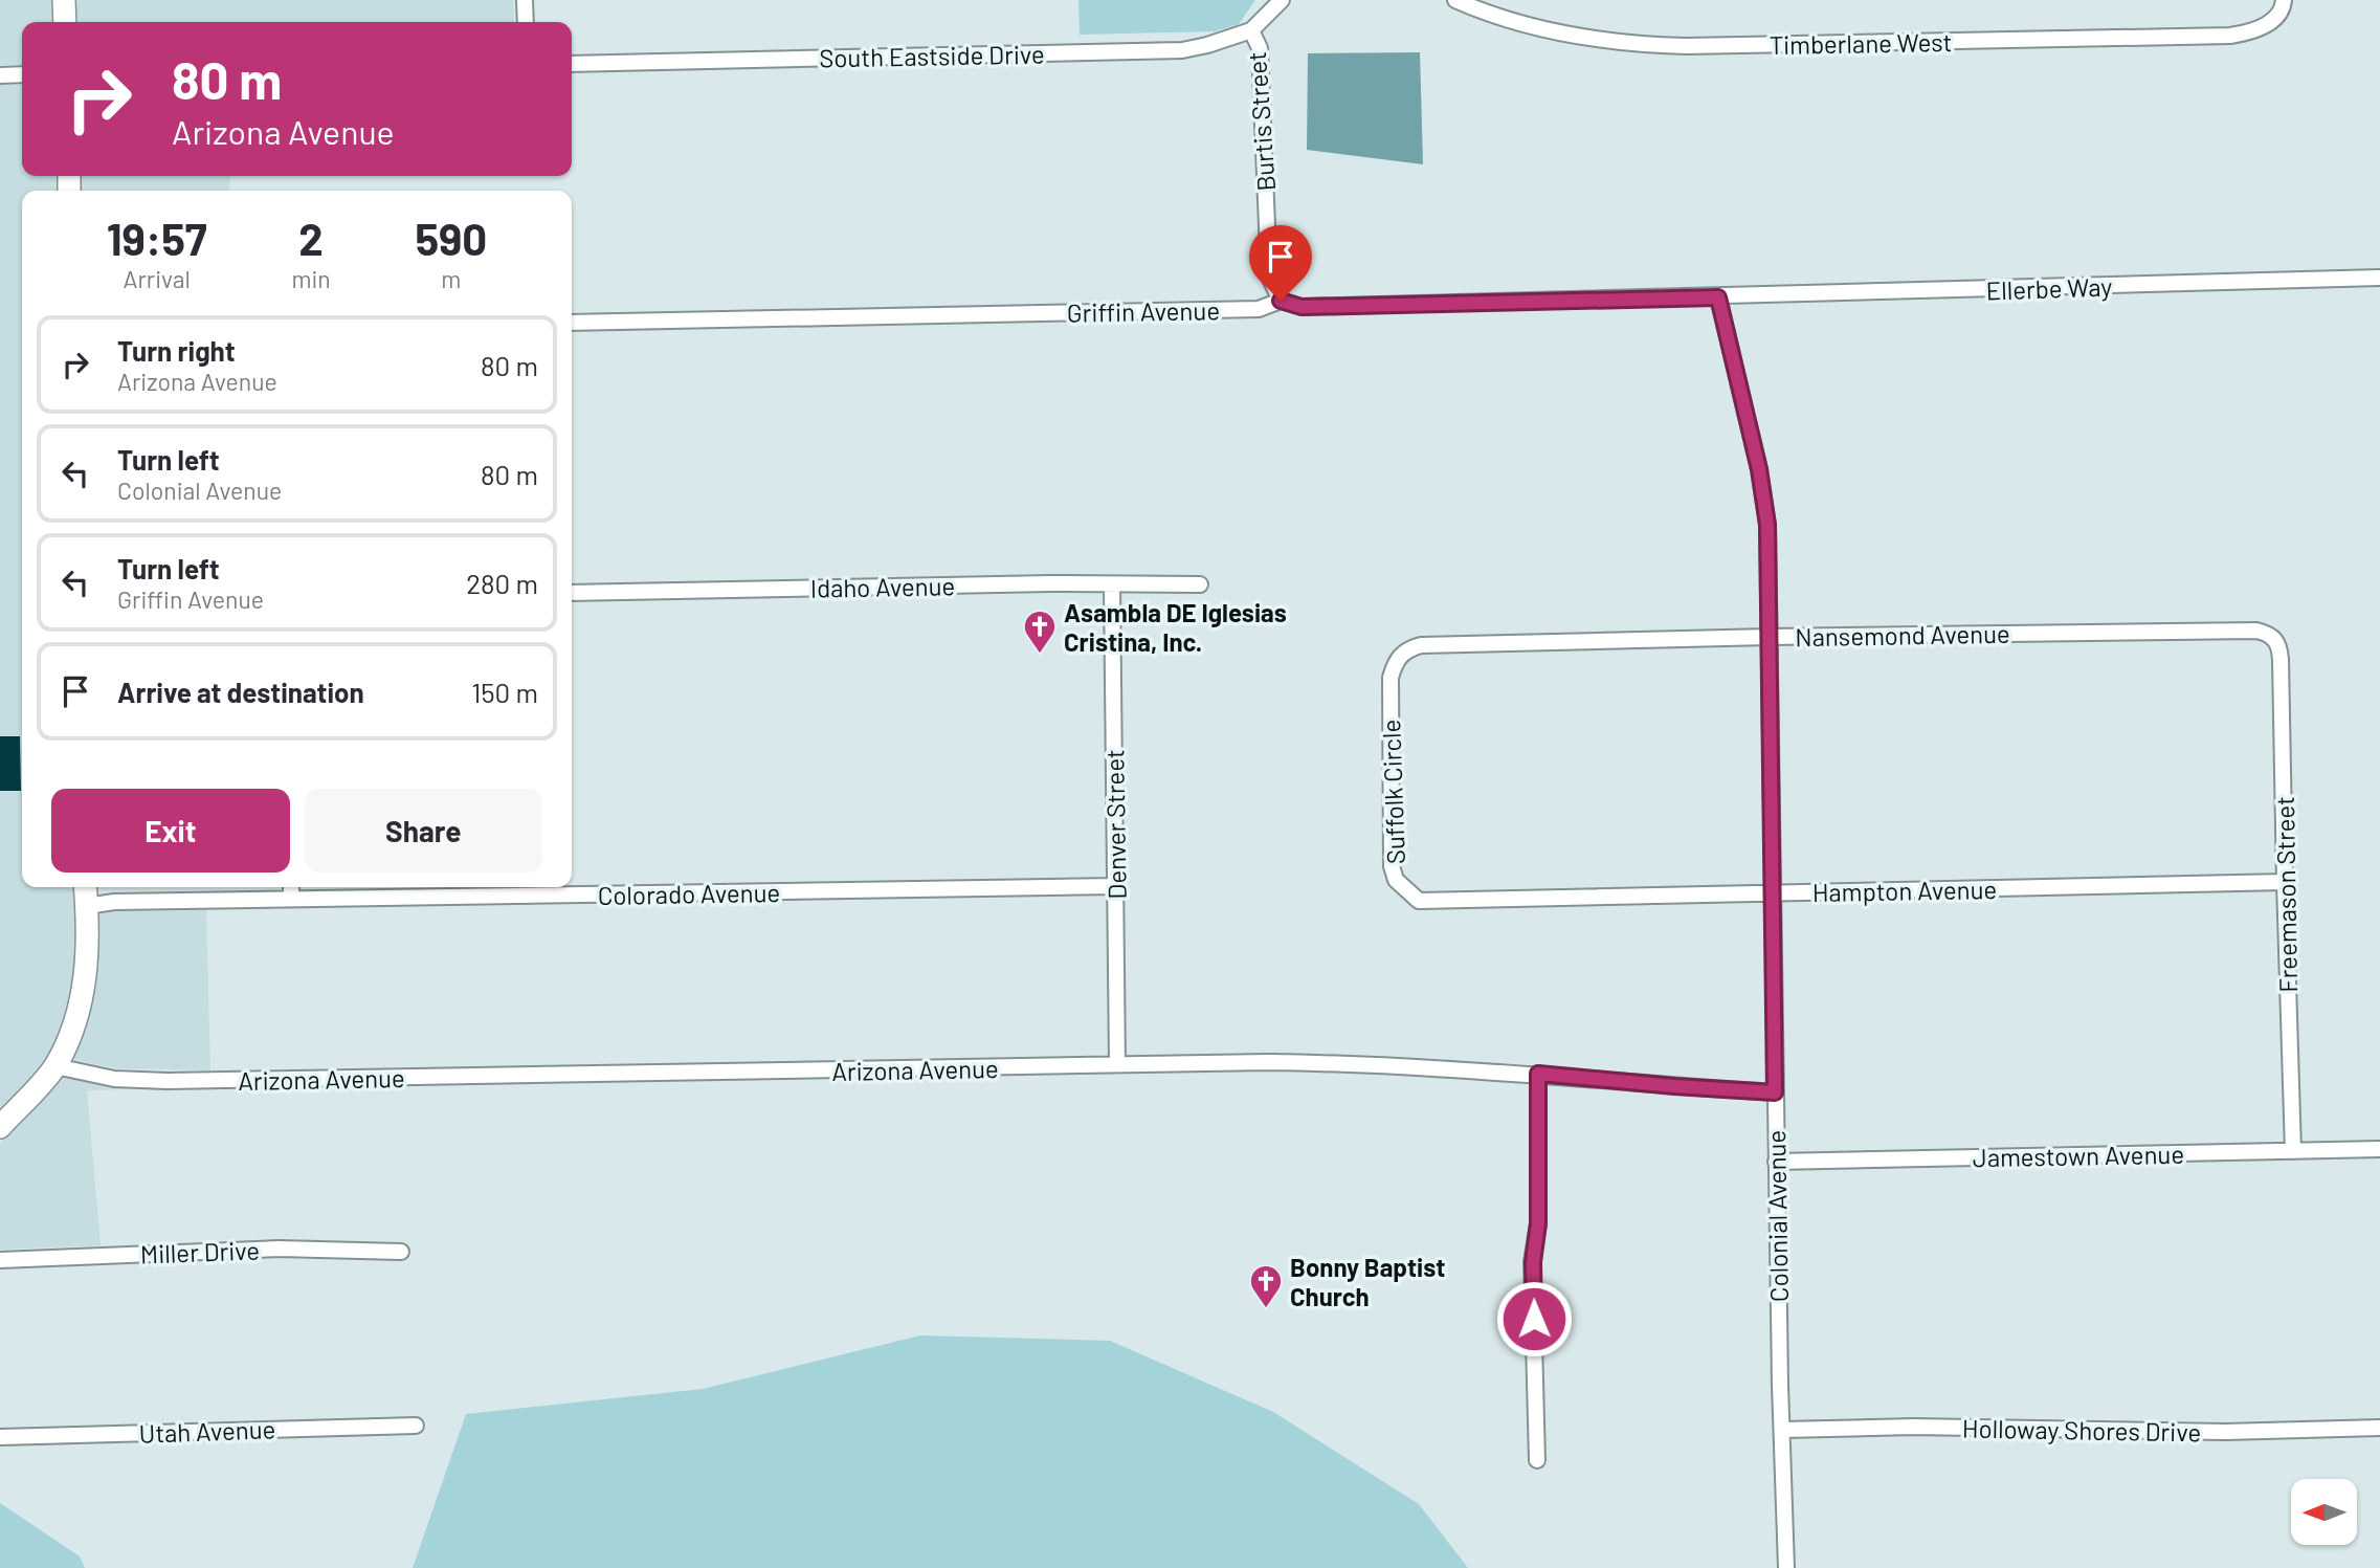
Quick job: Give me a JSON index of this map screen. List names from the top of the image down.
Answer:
{
  "streets": {
    "street": [
      "Timberlane West",
      "South Eastside Drive",
      "Burtis Street",
      "Ellerbe Way",
      "Griffin Avenue",
      "Idaho Avenue",
      "Nansemond Avenue",
      "Suffolk Circle",
      "Denver Street",
      "Hampton Avenue",
      "Colorado Avenue",
      "Freemason Street",
      "Arizona Avenue",
      "Jamestown Avenue",
      "Colonial Avenue",
      "Miller Drive",
      "Holloway Shores Drive",
      "Utah Avenue"
    ]
  },
  "crossings": [
    ["South Eastside Drive", "Burtis Street"],
    ["Burtis Street", "Griffin Avenue"],
    ["Ellerbe Way", "Griffin Avenue"],
    ["Ellerbe Way", "Colonial Avenue"],
    ["Griffin Avenue", "Colonial Avenue"],
    ["Idaho Avenue", "Denver Street"],
    ["Nansemond Avenue", "Suffolk Circle"],
    ["Nansemond Avenue", "Freemason Street"],
    ["Nansemond Avenue", "Colonial Avenue"],
    ["Suffolk Circle", "Hampton Avenue"],
    ["Denver Street", "Colorado Avenue"],
    ["Denver Street", "Arizona Avenue"],
    ["Hampton Avenue", "Freemason Street"],
    ["Hampton Avenue", "Colonial Avenue"],
    ["Freemason Street", "Jamestown Avenue"],
    ["Arizona Avenue", "Colonial Avenue"],
    ["Jamestown Avenue", "Colonial Avenue"],
    ["Colonial Avenue", "Holloway Shores Drive"]
  ],
  "places": {
    "church": ["Asambla DE Iglesias Cristina, Inc.", "Bonny Baptist Church"]
  },
  "north": "left",
  "page": {
    "turn": ["80 m", "Arizona Avenue"],
    "eta": [
      "19:57",
      "Arrival",
      "2",
      "min",
      "590",
      "m"
    ],
    "list": [
      {
        "name": "Turn right",
        "note": "Arizona Avenue",
        "value": "80 m"
      },
      {
        "name": "Turn left",
        "note": "Colonial Avenue",
        "value": "80 m"
      },
      {
        "name": "Turn left",
        "note": "Griffin Avenue",
        "value": "280 m"
      },
      {
        "name": "Arrive at destination",
        "value": "150 m"
      }
    ],
    "buttons": ["Exit", "Share"]
  }
}
